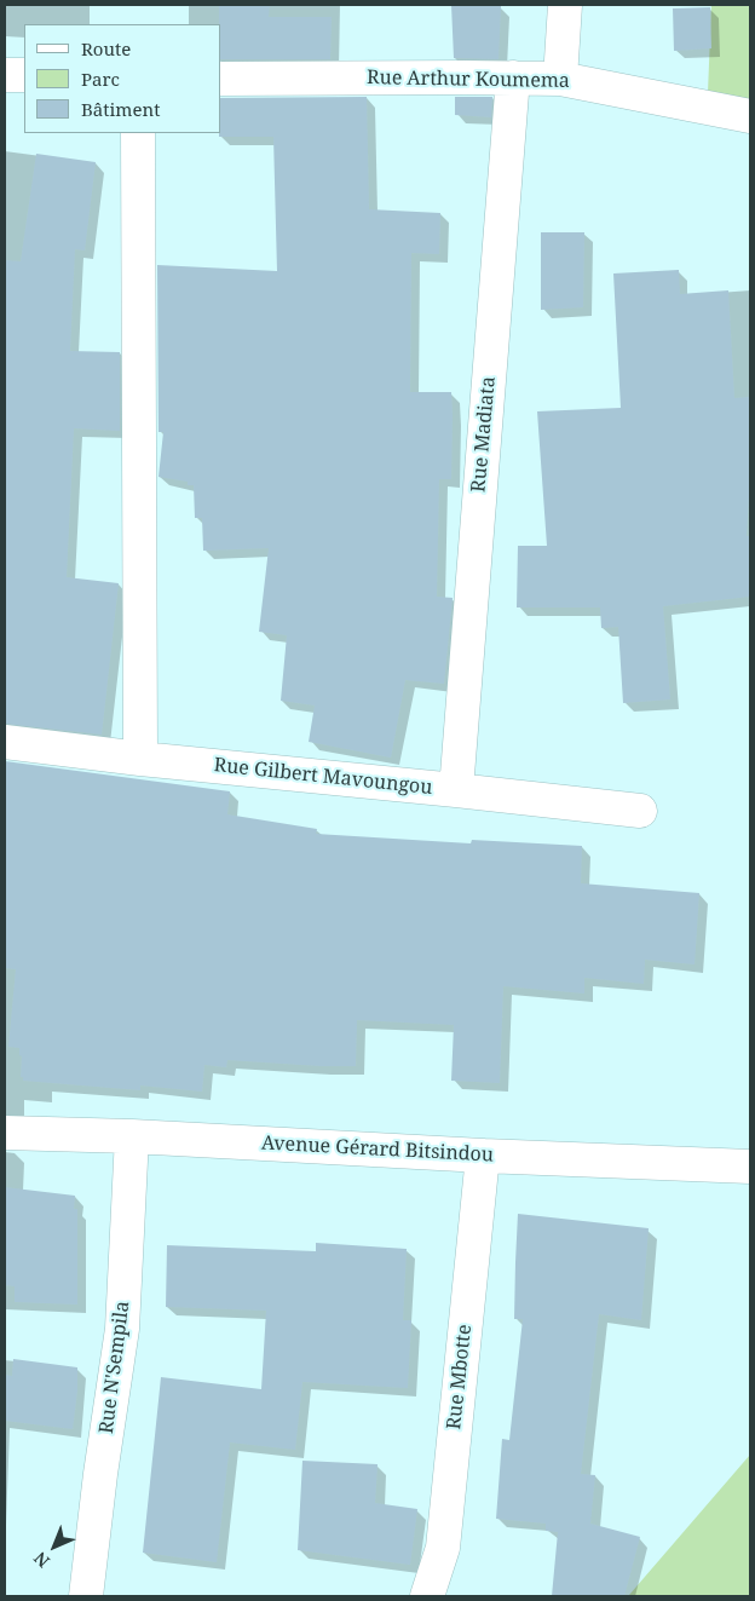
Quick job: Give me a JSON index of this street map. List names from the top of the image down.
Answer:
{
  "streets": {
    "street": [
      "Rue Arthur Koumema",
      "Rue Madiata",
      "Rue Gilbert Mavoungou",
      "Avenue Gérard Bitsindou",
      "Rue N'Sempila",
      "Rue Mbotte"
    ]
  },
  "crossings": [
    ["Rue Arthur Koumema", "Rue Madiata"],
    ["Rue Madiata", "Rue Gilbert Mavoungou"],
    ["Avenue Gérard Bitsindou", "Rue N'Sempila"],
    ["Avenue Gérard Bitsindou", "Rue Mbotte"]
  ],
  "legend": ["Route", "Parc", "Bâtiment"],
  "north": "bottom left"
}
